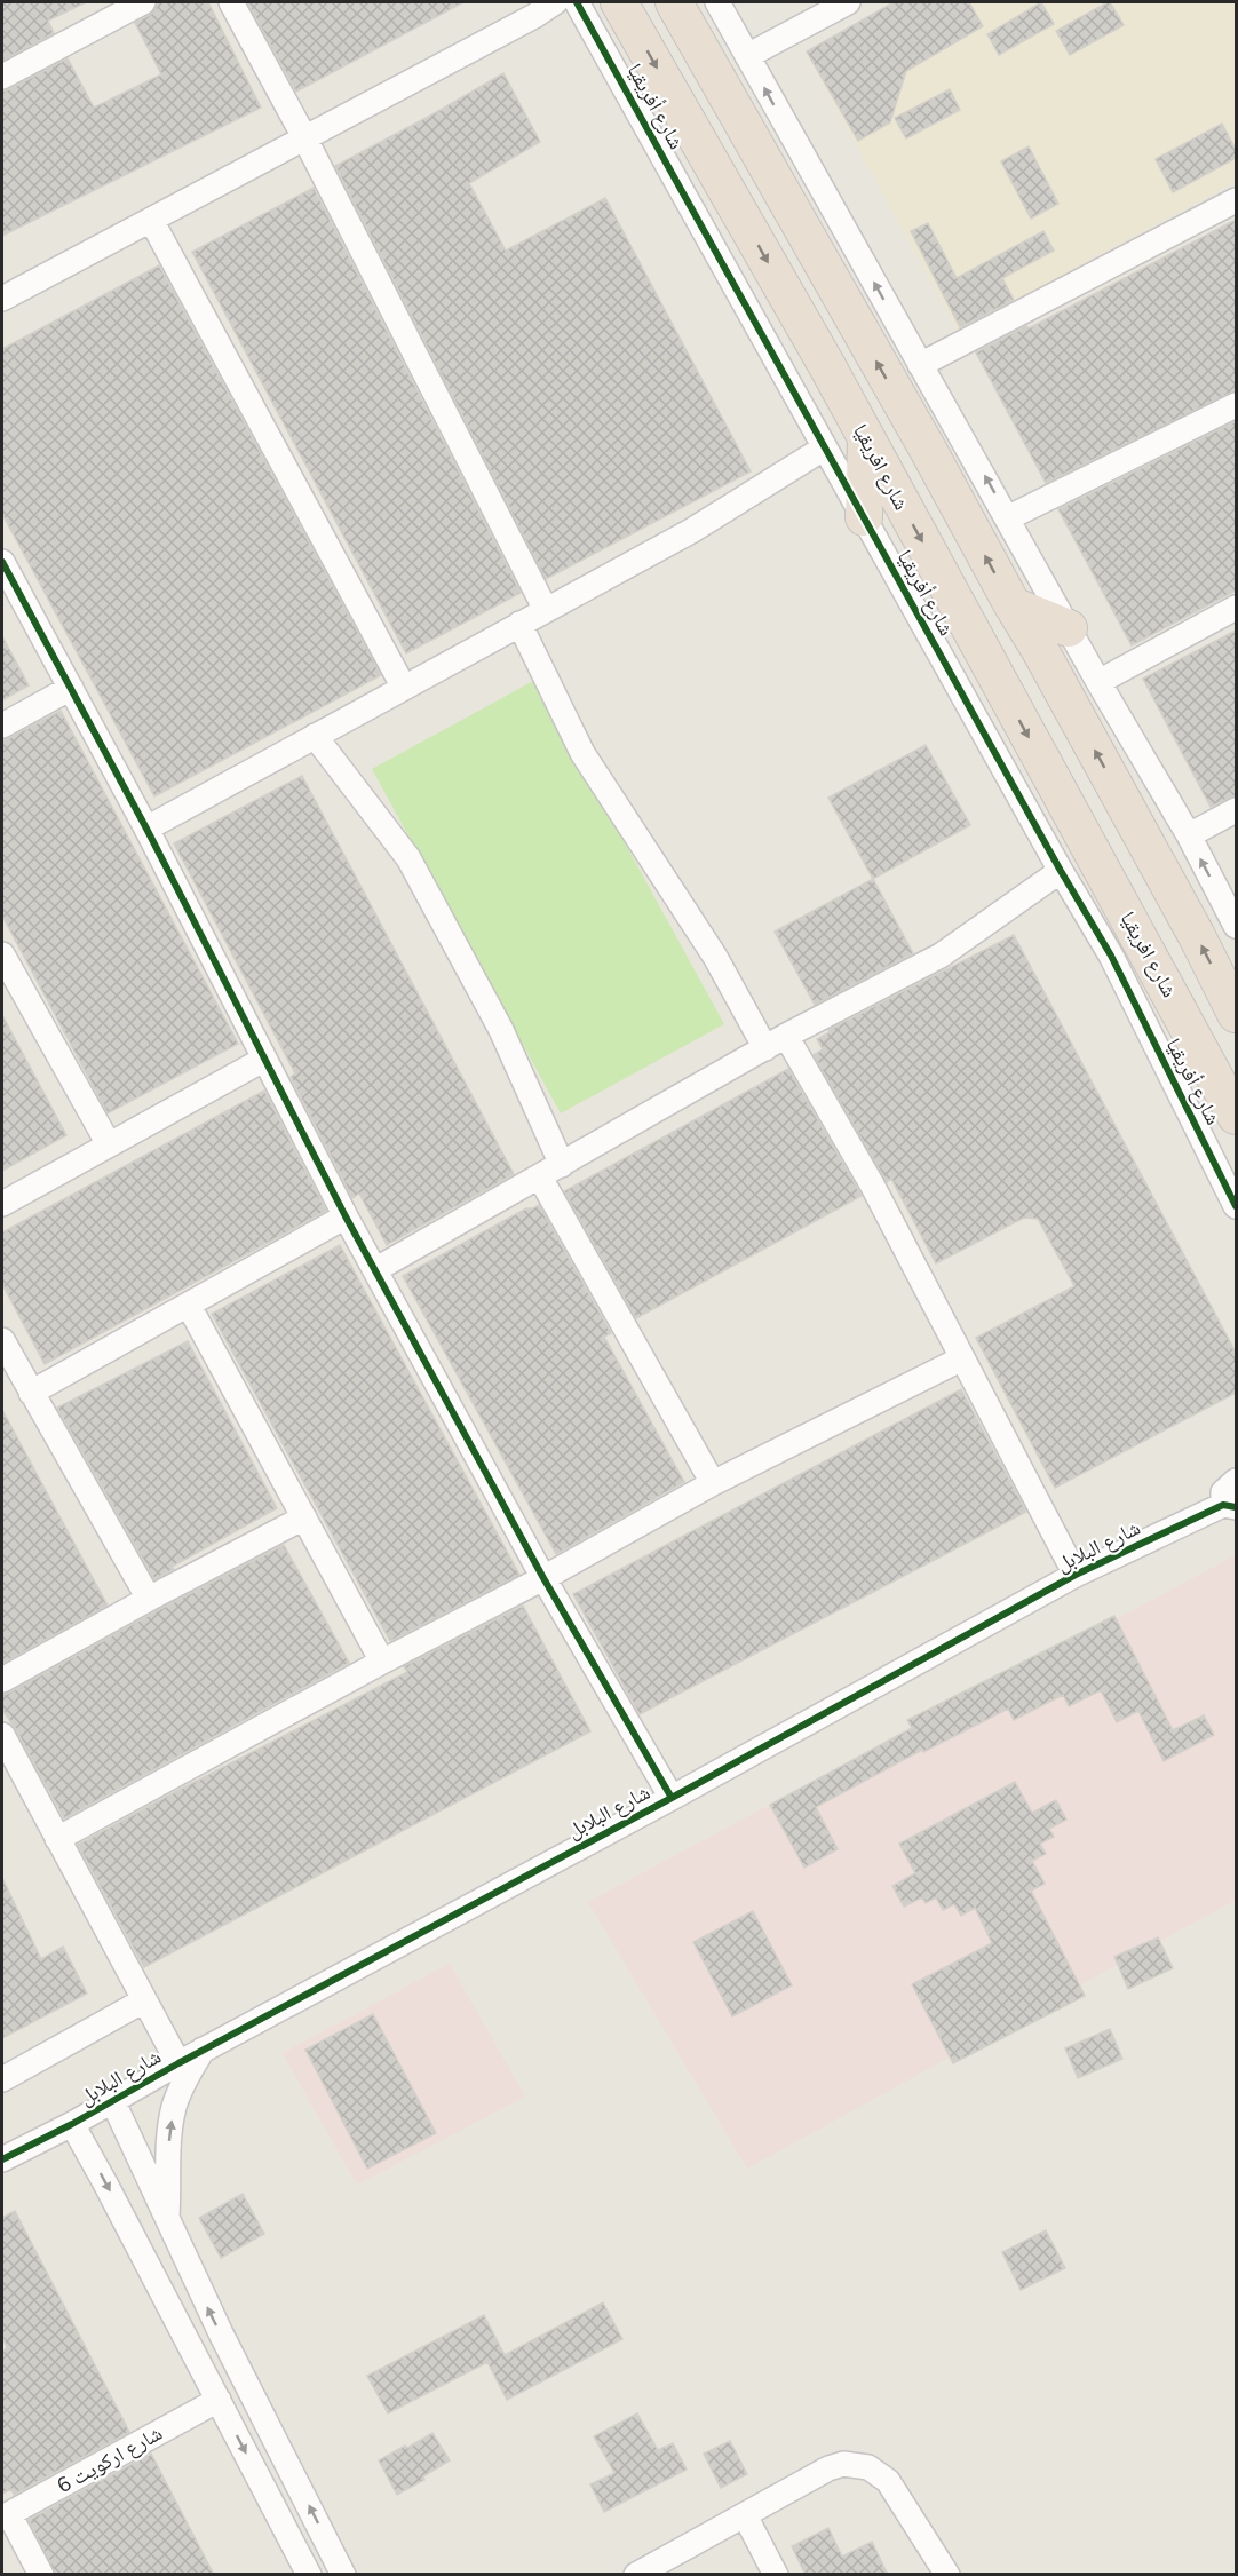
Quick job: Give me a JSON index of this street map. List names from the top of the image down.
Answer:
{
  "streets": {
    "highway": ["شارع افريقيا"],
    "street": ["شارع أفريقيا", "شارع البلابل", "شارع اركويت 6"]
  }
}
